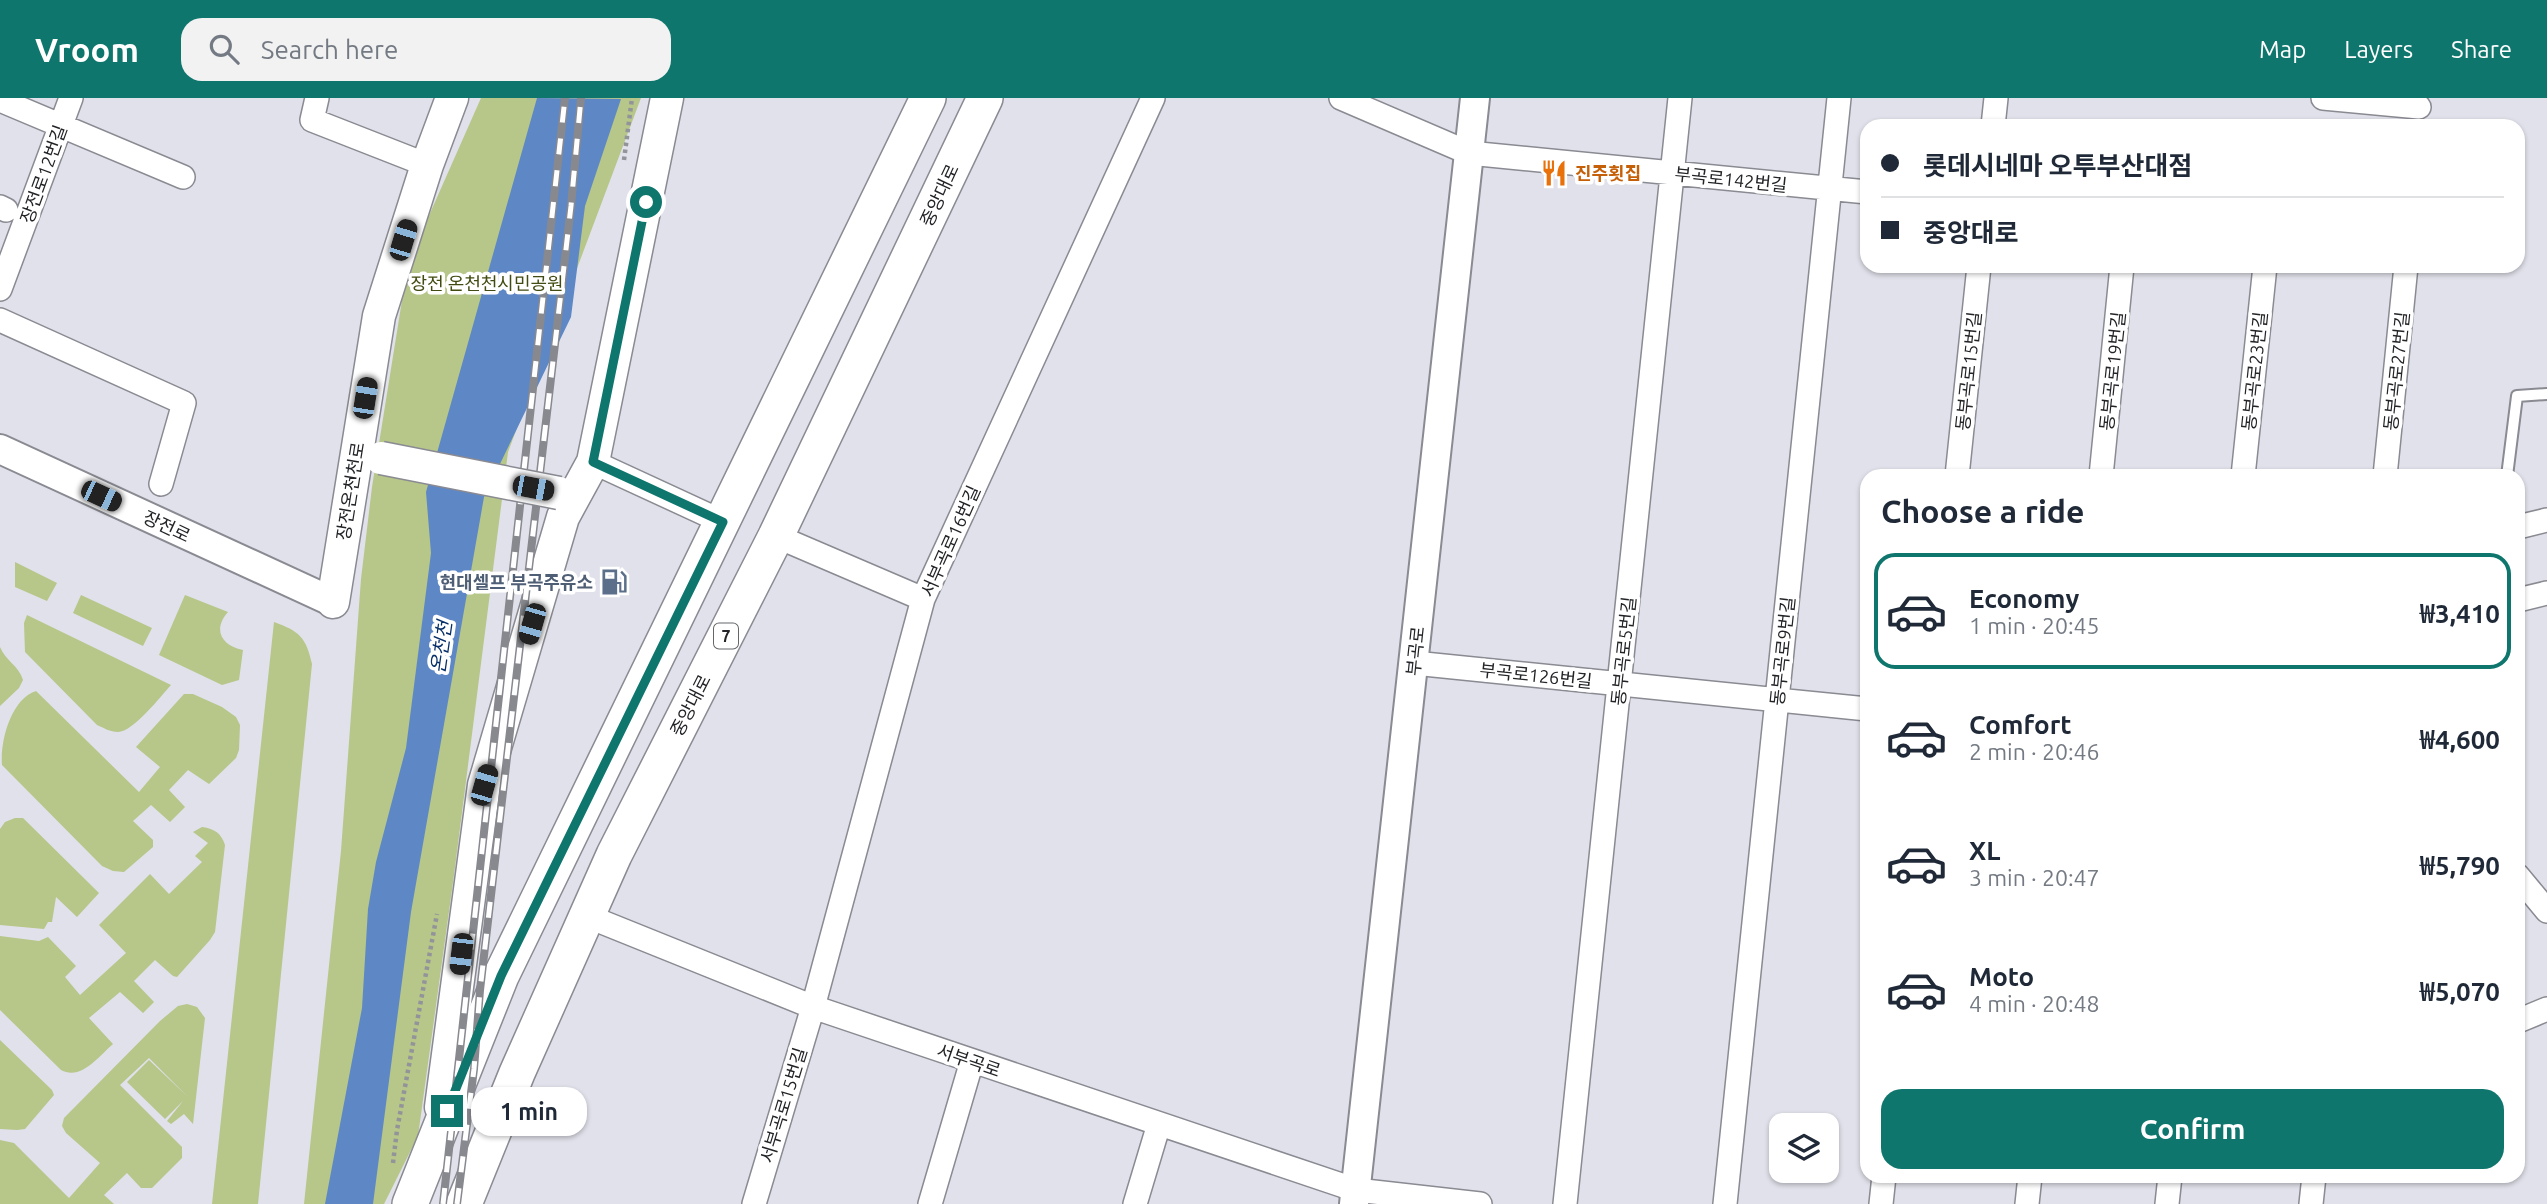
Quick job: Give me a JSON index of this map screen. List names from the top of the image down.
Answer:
{
  "streets": {
    "main road": ["중앙대로", "장전온천천로", "7"],
    "street": [
      "장전로12번길",
      "부곡로142번길",
      "동부곡로15번길",
      "동부곡로19번길",
      "동부곡로23번길",
      "동부곡로27번길",
      "장전로",
      "서부곡로16번길",
      "부곡로",
      "동부곡로5번길",
      "동부곡로9번길",
      "부곡로126번길",
      "서부곡로",
      "서부곡로15번길"
    ]
  },
  "crossings": [
    ["부곡로142번길", "부곡로"],
    ["부곡로142번길", "동부곡로5번길"],
    ["부곡로142번길", "동부곡로9번길"],
    ["중앙대로", "서부곡로"],
    ["장전온천천로", "장전로"],
    ["서부곡로16번길", "서부곡로"],
    ["서부곡로16번길", "서부곡로15번길"],
    ["부곡로", "부곡로126번길"],
    ["부곡로", "서부곡로"],
    ["동부곡로5번길", "부곡로126번길"],
    ["동부곡로9번길", "부곡로126번길"],
    ["서부곡로", "서부곡로15번길"]
  ],
  "water": ["온천천"],
  "parks": ["장전 온천천시민공원"],
  "places": {
    "restaurant": ["진주횟집"],
    "fuel station": ["현대셀프 부곡주유소"]
  },
  "page": {
    "header": "Vroom",
    "search": "Search here",
    "nav": ["Map", "Layers", "Share"],
    "banner": ["롯데시네마 오투부산대점", "중앙대로"],
    "heading": "Choose a ride",
    "list": [
      {
        "name": "Economy",
        "note": "1 min · 20:45",
        "value": "₩3,410"
      },
      {
        "name": "Comfort",
        "note": "2 min · 20:46",
        "value": "₩4,600"
      },
      {
        "name": "XL",
        "note": "3 min · 20:47",
        "value": "₩5,790"
      },
      {
        "name": "Moto",
        "note": "4 min · 20:48",
        "value": "₩5,070"
      }
    ],
    "buttons": "Confirm",
    "bubble": "1 min"
  }
}
